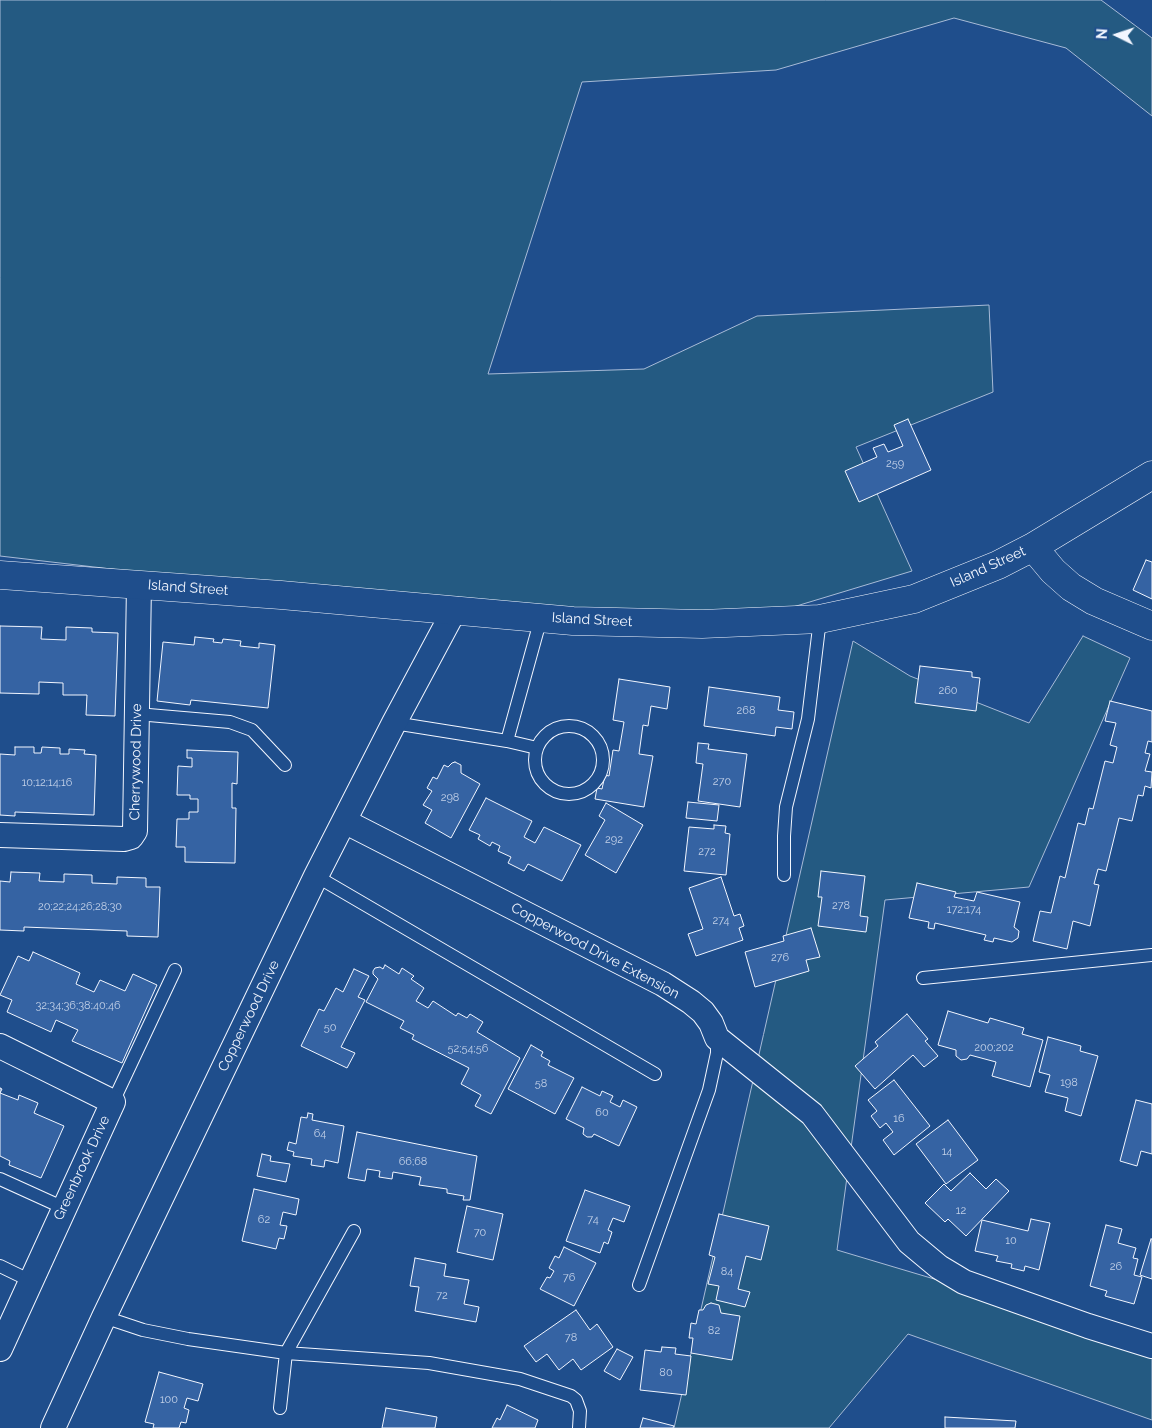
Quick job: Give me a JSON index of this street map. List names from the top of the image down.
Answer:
{
  "streets": {
    "street": [
      "Island Street",
      "Cherrywood Drive",
      "Copperwood Drive Extension",
      "Copperwood Drive",
      "Greenbrook Drive"
    ]
  },
  "crossings": [
    ["Island Street", "Cherrywood Drive"],
    ["Island Street", "Copperwood Drive"],
    ["Copperwood Drive Extension", "Copperwood Drive"]
  ],
  "house_numbers": [
    "259",
    "260",
    "268",
    "270",
    "10;12;14;16",
    "298",
    "292",
    "272",
    "278",
    "20;22;24;26;28;30",
    "172;174",
    "274",
    "276",
    "32;34;36;38;40;46",
    "50",
    "200;202",
    "52;54;56",
    "198",
    "58",
    "60",
    "16",
    "64",
    "14",
    "66;68",
    "12",
    "62",
    "74",
    "70",
    "10",
    "26",
    "84",
    "76",
    "72",
    "82",
    "78",
    "80",
    "100"
  ],
  "north": "left"
}
